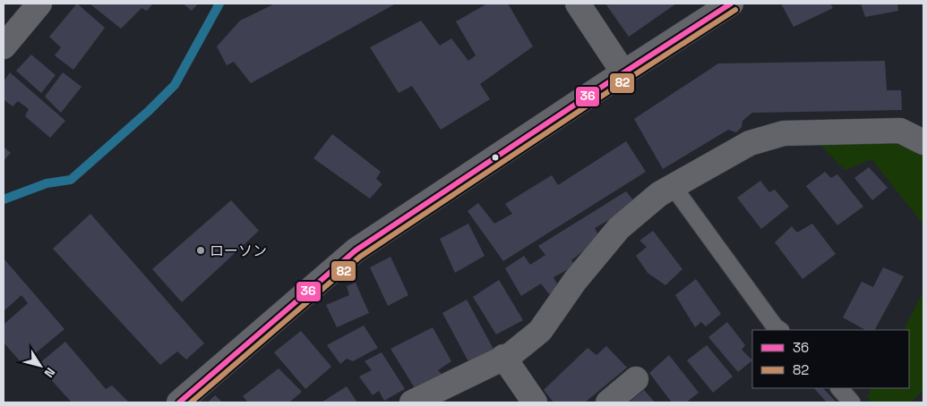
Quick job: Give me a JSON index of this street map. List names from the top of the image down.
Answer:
{
  "places": ["ローソン"],
  "lines": ["transit line 36", "transit line 82"],
  "legend": ["36", "82"],
  "north": "bottom right"
}
